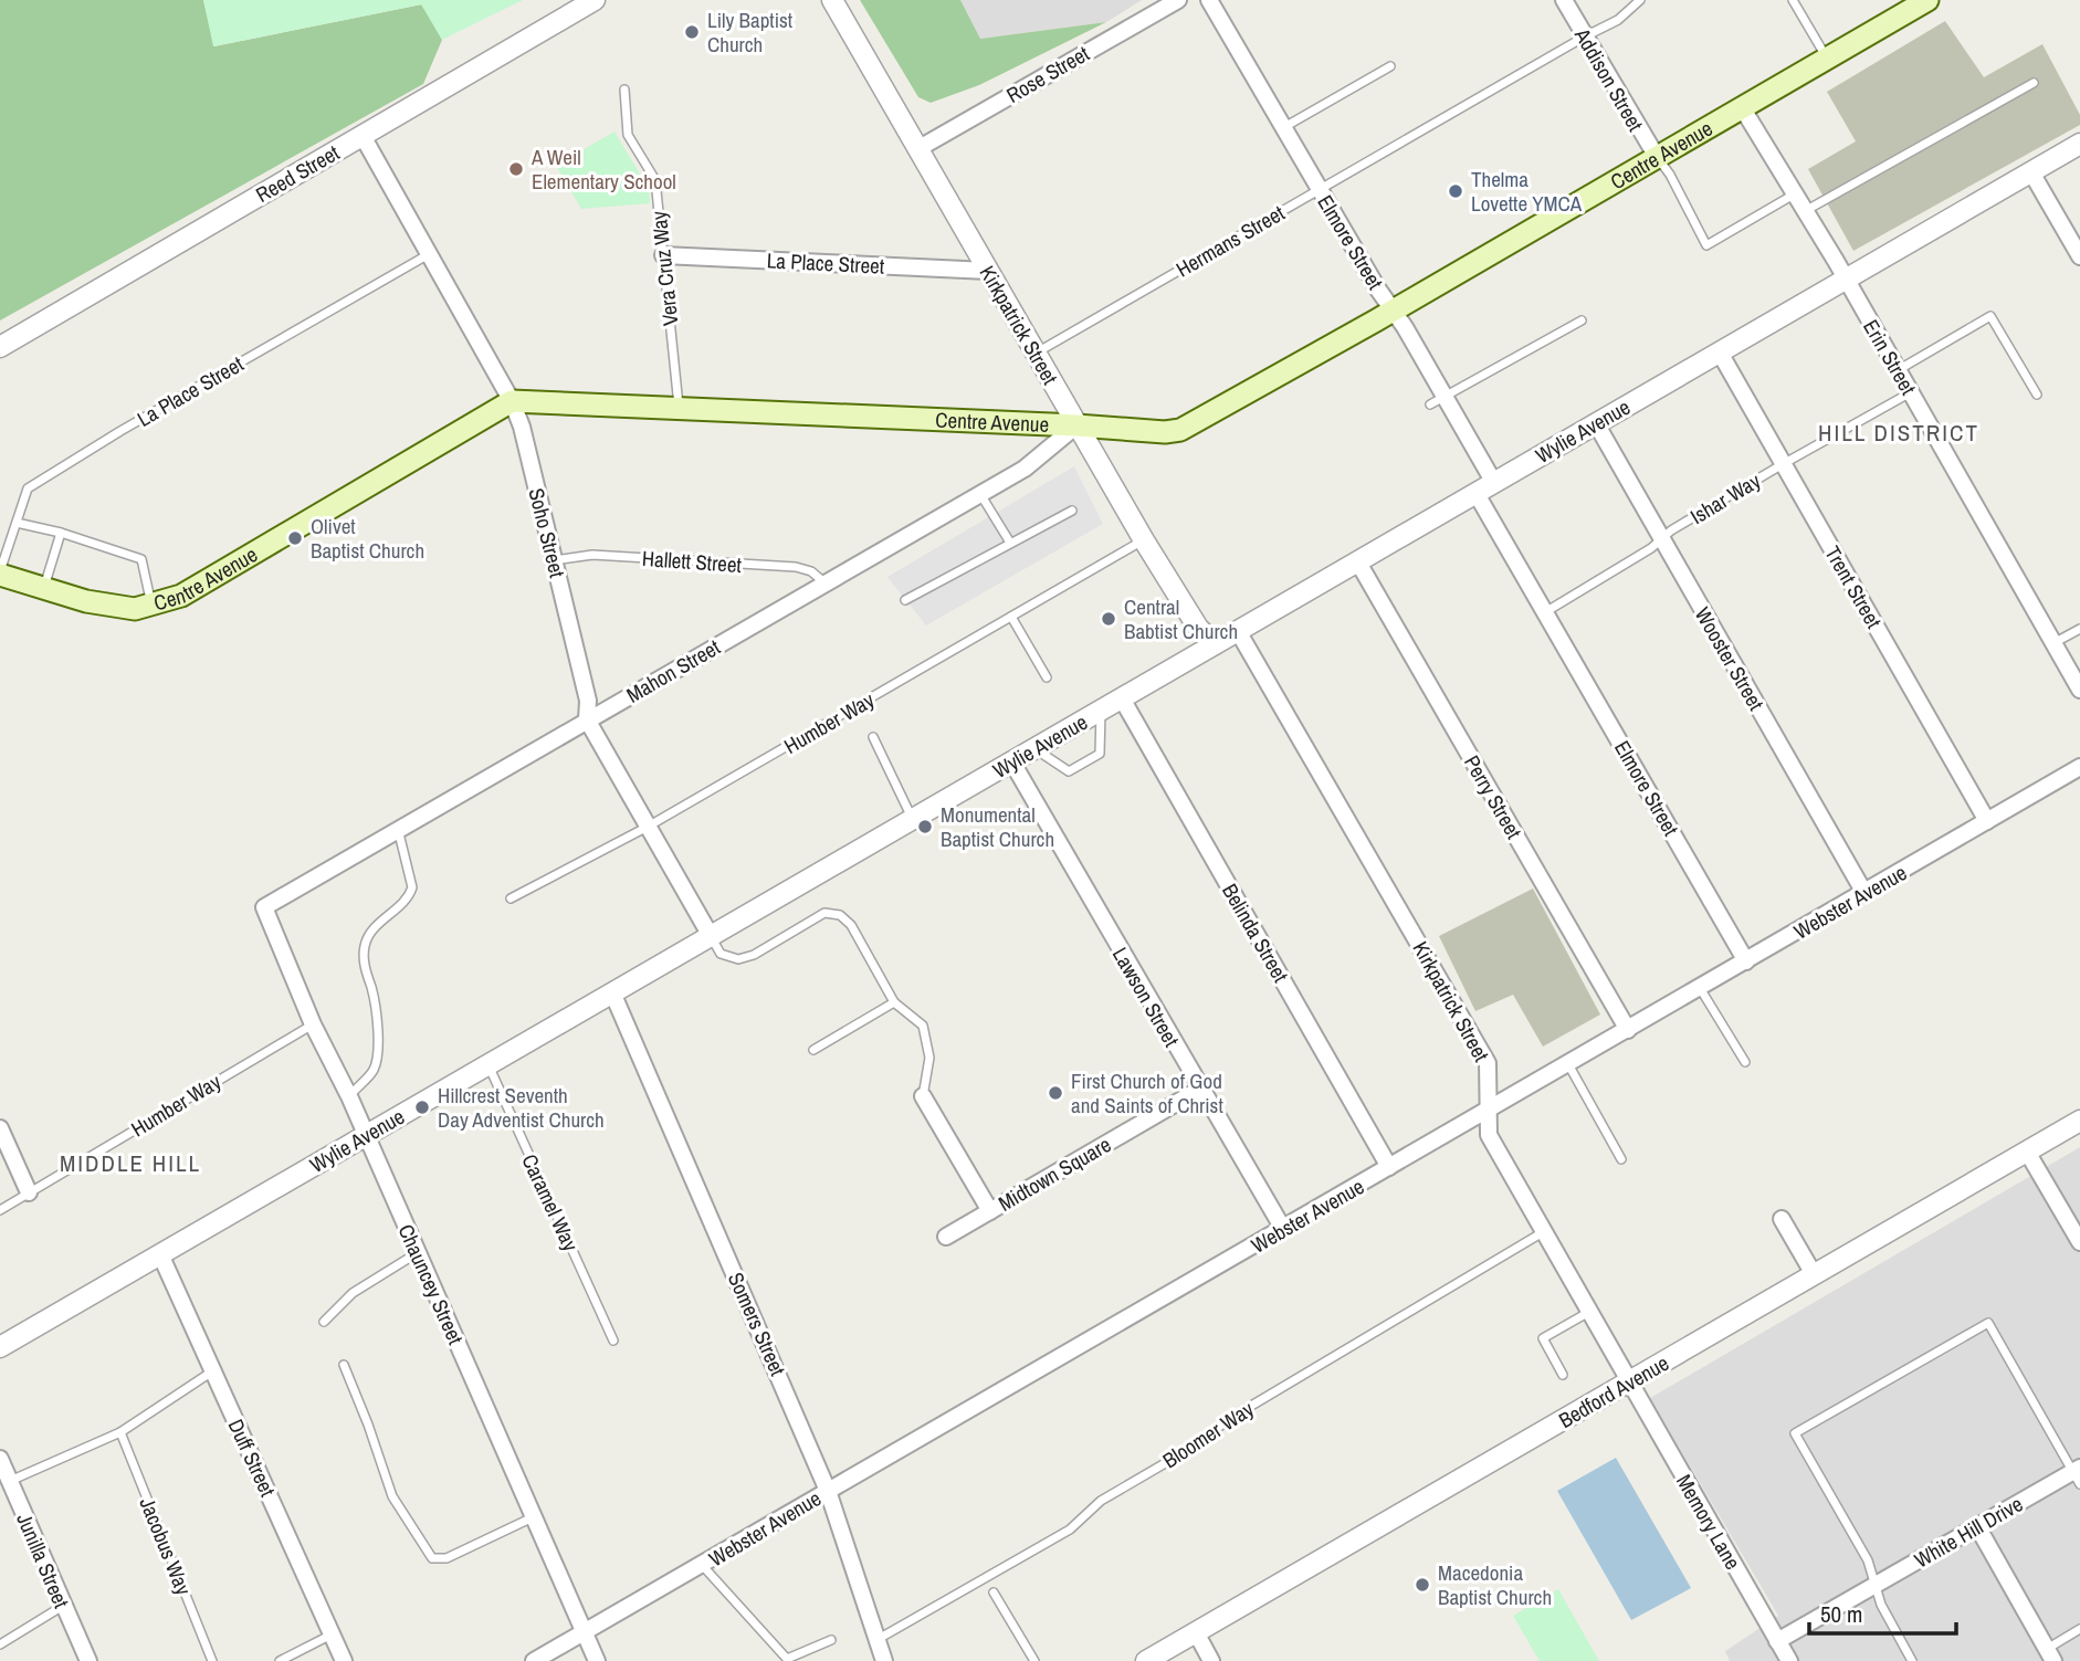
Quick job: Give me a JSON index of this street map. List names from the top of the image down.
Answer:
{
  "streets": {
    "main road": ["Centre Avenue"],
    "street": [
      "Rose Street",
      "Addison Street",
      "Reed Street",
      "Elmore Street",
      "La Place Street",
      "Kirkpatrick Street",
      "Erin Street",
      "Wylie Avenue",
      "Soho Street",
      "Trent Street",
      "Wooster Street",
      "Mahon Street",
      "Perry Street",
      "Webster Avenue",
      "Belinda Street",
      "Lawson Street",
      "Midtown Square",
      "Chauncey Street",
      "Somers Street",
      "Bedford Avenue",
      "Duff Street",
      "Memory Lane",
      "White Hill Drive",
      "Junilla Street"
    ],
    "lane": [
      "Hermans Street",
      "Vera Cruz Way",
      "Ishar Way",
      "Hallett Street",
      "Humber Way",
      "Caramel Way",
      "Bloomer Way",
      "Jacobus Way"
    ]
  },
  "crossings": [
    ["Rose Street", "Kirkpatrick Street"],
    ["Addison Street", "Centre Avenue"],
    ["Addison Street", "Hermans Street"],
    ["Centre Avenue", "Elmore Street"],
    ["Centre Avenue", "La Place Street"],
    ["Centre Avenue", "Vera Cruz Way"],
    ["Centre Avenue", "Kirkpatrick Street"],
    ["Centre Avenue", "Erin Street"],
    ["Centre Avenue", "Soho Street"],
    ["Centre Avenue", "Mahon Street"],
    ["Reed Street", "Soho Street"],
    ["Hermans Street", "Elmore Street"],
    ["Hermans Street", "Kirkpatrick Street"],
    ["Elmore Street", "Wylie Avenue"],
    ["Elmore Street", "Ishar Way"],
    ["Elmore Street", "Webster Avenue"],
    ["La Place Street", "Vera Cruz Way"],
    ["La Place Street", "Kirkpatrick Street"],
    ["La Place Street", "Soho Street"],
    ["Kirkpatrick Street", "Wylie Avenue"],
    ["Kirkpatrick Street", "Mahon Street"],
    ["Kirkpatrick Street", "Humber Way"],
    ["Kirkpatrick Street", "Webster Avenue"],
    ["Kirkpatrick Street", "Bedford Avenue"],
    ["Kirkpatrick Street", "Bloomer Way"],
    ["Kirkpatrick Street", "Memory Lane"],
    ["Erin Street", "Wylie Avenue"],
    ["Erin Street", "Ishar Way"],
    ["Wylie Avenue", "Soho Street"],
    ["Wylie Avenue", "Trent Street"],
    ["Wylie Avenue", "Wooster Street"],
    ["Wylie Avenue", "Perry Street"],
    ["Wylie Avenue", "Belinda Street"],
    ["Wylie Avenue", "Lawson Street"],
    ["Wylie Avenue", "Caramel Way"],
    ["Wylie Avenue", "Chauncey Street"],
    ["Wylie Avenue", "Somers Street"],
    ["Wylie Avenue", "Duff Street"],
    ["Ishar Way", "Trent Street"],
    ["Ishar Way", "Wooster Street"],
    ["Soho Street", "Hallett Street"],
    ["Soho Street", "Mahon Street"],
    ["Soho Street", "Humber Way"],
    ["Hallett Street", "Mahon Street"],
    ["Trent Street", "Webster Avenue"],
    ["Wooster Street", "Webster Avenue"],
    ["Mahon Street", "Chauncey Street"],
    ["Humber Way", "Chauncey Street"],
    ["Perry Street", "Webster Avenue"],
    ["Webster Avenue", "Belinda Street"],
    ["Webster Avenue", "Lawson Street"],
    ["Webster Avenue", "Chauncey Street"],
    ["Webster Avenue", "Somers Street"],
    ["Lawson Street", "Midtown Square"],
    ["Somers Street", "Bloomer Way"],
    ["Bedford Avenue", "Memory Lane"],
    ["Memory Lane", "White Hill Drive"]
  ],
  "districts": ["HILL DISTRICT", "MIDDLE HILL"],
  "places": [
    "Lily Baptist Church",
    "A Weil Elementary School",
    "Thelma Lovette YMCA",
    "Olivet Baptist Church",
    "Central Babtist Church",
    "Monumental Baptist Church",
    "First Church of God and Saints of Christ",
    "Hillcrest Seventh Day Adventist Church",
    "Macedonia Baptist Church"
  ],
  "scale_bar": "50 m"
}
